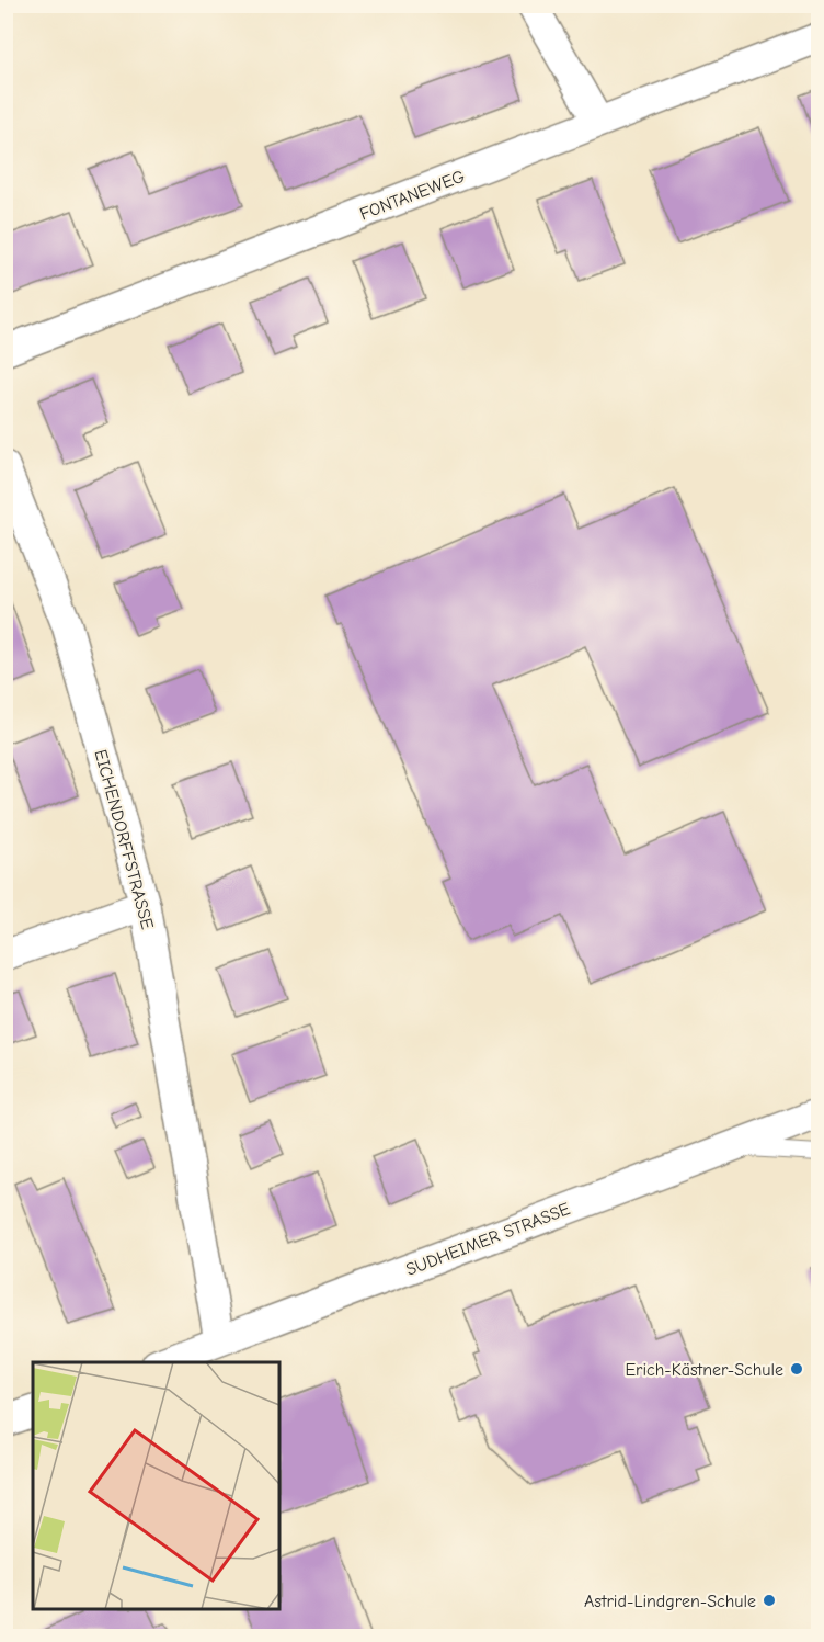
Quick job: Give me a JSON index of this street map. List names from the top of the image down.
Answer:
{
  "streets": {
    "street": ["FONTANEWEG", "EICHENDORFFSTRASSE", "SUDHEIMER STRASSE"]
  },
  "crossings": [
    ["EICHENDORFFSTRASSE", "SUDHEIMER STRASSE"]
  ],
  "places": ["Erich-Kästner-Schule", "Astrid-Lindgren-Schule"]
}
